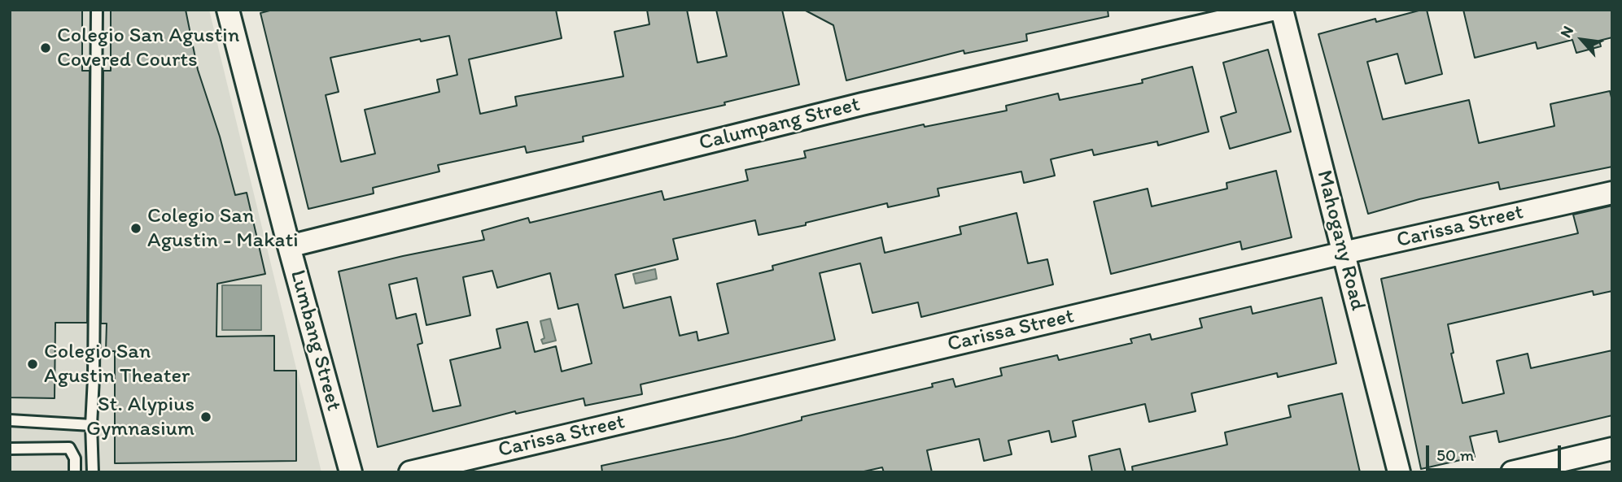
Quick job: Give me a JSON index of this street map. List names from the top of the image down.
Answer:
{
  "streets": {
    "street": [
      "Calumpang Street",
      "Carissa Street",
      "Mahogany Road",
      "Lumbang Street"
    ]
  },
  "crossings": [
    ["Calumpang Street", "Lumbang Street"],
    ["Carissa Street", "Mahogany Road"]
  ],
  "places": [
    "Colegio San Agustin Covered Courts",
    "Colegio San Agustin - Makati",
    "Colegio San Agustin Theater",
    "St. Alypius Gymnasium"
  ],
  "scale_bar": "50 m",
  "north": "top left"
}
